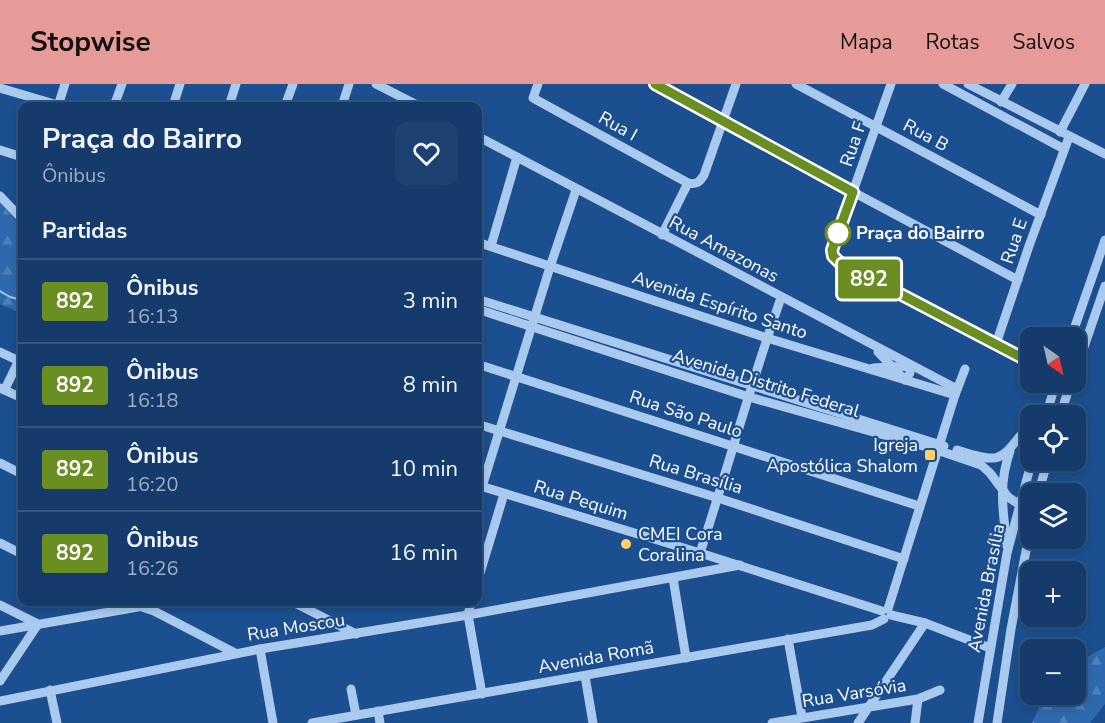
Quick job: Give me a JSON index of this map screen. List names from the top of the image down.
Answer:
{
  "streets": {
    "street": [
      "Rua I",
      "Rua B",
      "Rua F",
      "Rua E",
      "Rua Amazonas",
      "Avenida Espírito Santo",
      "Avenida Distrito Federal",
      "Rua São Paulo",
      "Rua Brasília",
      "Rua Pequim",
      "Avenida Brasília",
      "Rua Moscou",
      "Avenida Romã",
      "Rua Varsóvia"
    ]
  },
  "crossings": [
    ["Rua B", "Rua F"],
    ["Rua B", "Rua E"],
    ["Rua F", "Rua E"],
    ["Rua Amazonas", "Avenida Espírito Santo"],
    ["Avenida Distrito Federal", "Avenida Brasília"],
    ["Rua Pequim", "Avenida Brasília"],
    ["Rua Pequim", "Rua Moscou"],
    ["Rua Pequim", "Avenida Romã"]
  ],
  "places": {
    "other": ["Praça do Bairro", "CMEI Cora Coralina"],
    "transit": ["Igreja Apostólica Shalom"]
  },
  "lines": ["bus line 892"],
  "north": "bottom right",
  "page": {
    "header": "Stopwise",
    "nav": ["Mapa", "Rotas", "Salvos"],
    "on_map": "892",
    "heading": [
      ["Praça do Bairro", "Ônibus"],
      "Partidas"
    ],
    "list": [
      {
        "mark": "892",
        "name": "Ônibus",
        "note": "16:13",
        "value": "3 min"
      },
      {
        "mark": "892",
        "name": "Ônibus",
        "note": "16:18",
        "value": "8 min"
      },
      {
        "mark": "892",
        "name": "Ônibus",
        "note": "16:20",
        "value": "10 min"
      },
      {
        "mark": "892",
        "name": "Ônibus",
        "note": "16:26",
        "value": "16 min"
      }
    ],
    "map_buttons": ["+", "−"]
  }
}
